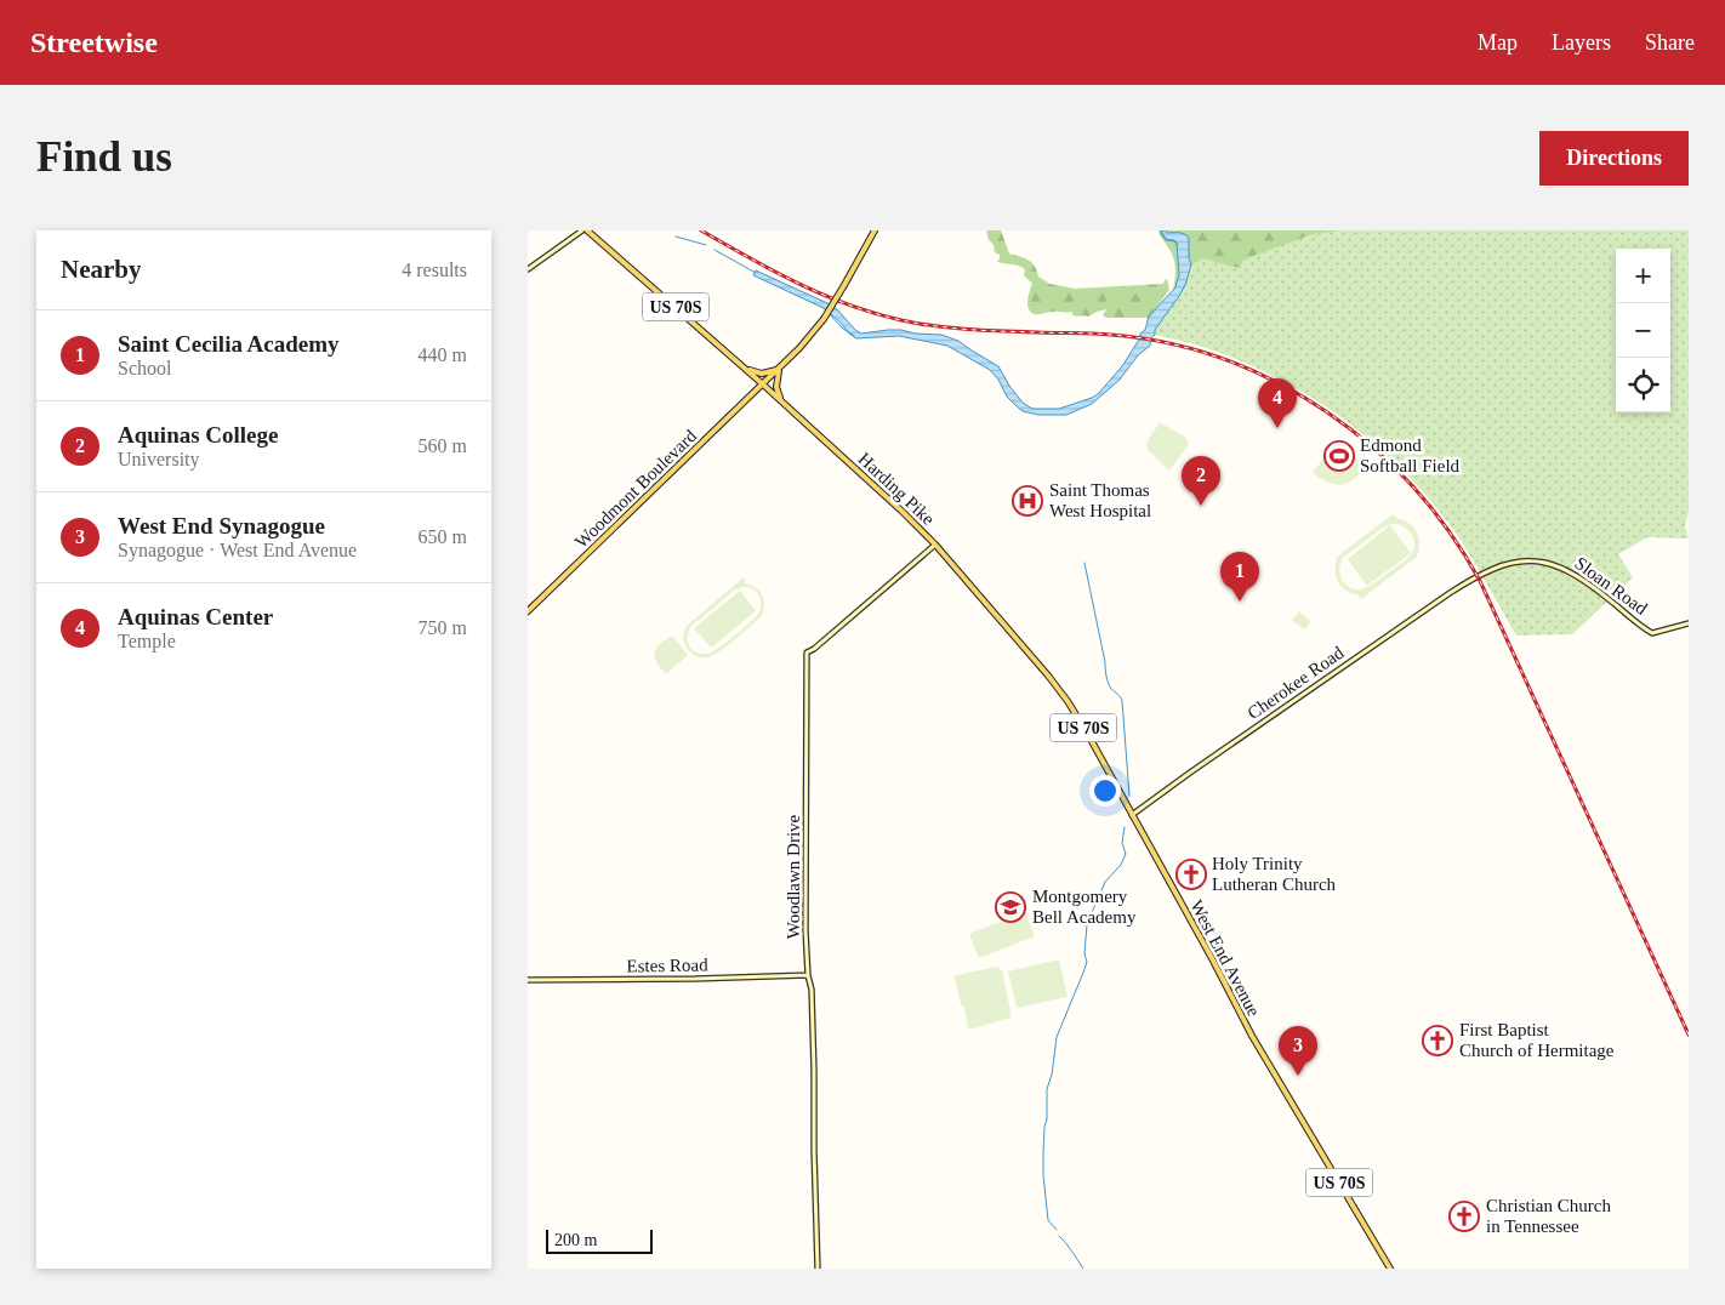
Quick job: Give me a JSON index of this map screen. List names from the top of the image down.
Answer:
{
  "streets": {
    "main road": [
      "US 70S",
      "Woodmont Boulevard",
      "Harding Pike",
      "West End Avenue"
    ],
    "street": [
      "Sloan Road",
      "Cherokee Road",
      "Woodlawn Drive",
      "Estes Road"
    ]
  },
  "crossings": [
    ["Woodmont Boulevard", "Harding Pike"],
    ["Harding Pike", "Cherokee Road"],
    ["Harding Pike", "Woodlawn Drive"],
    ["Harding Pike", "West End Avenue"],
    ["Sloan Road", "Cherokee Road"],
    ["Cherokee Road", "West End Avenue"],
    ["Woodlawn Drive", "Estes Road"]
  ],
  "places": {
    "sports": ["Edmond Softball Field"],
    "hospital": ["Saint Thomas West Hospital"],
    "church": ["Holy Trinity Lutheran Church", "First Baptist Church of Hermitage", "Christian Church in Tennessee"],
    "school or university": ["Montgomery Bell Academy"]
  },
  "scale_bar": "200 m",
  "page": {
    "header": "Streetwise",
    "nav": ["Map", "Layers", "Share"],
    "buttons": "Directions",
    "title": "Find us",
    "heading": ["Nearby", "4 results"],
    "map_buttons": ["+", "−"],
    "list": [
      {
        "mark": "1",
        "name": "Saint Cecilia Academy",
        "note": "School",
        "value": "440 m"
      },
      {
        "mark": "2",
        "name": "Aquinas College",
        "note": "University",
        "value": "560 m"
      },
      {
        "mark": "3",
        "name": "West End Synagogue",
        "note": "Synagogue · West End Avenue",
        "value": "650 m"
      },
      {
        "mark": "4",
        "name": "Aquinas Center",
        "note": "Temple",
        "value": "750 m"
      }
    ],
    "pins": [
      "4",
      "2",
      "1",
      "3"
    ],
    "scale": "200 m"
  }
}
